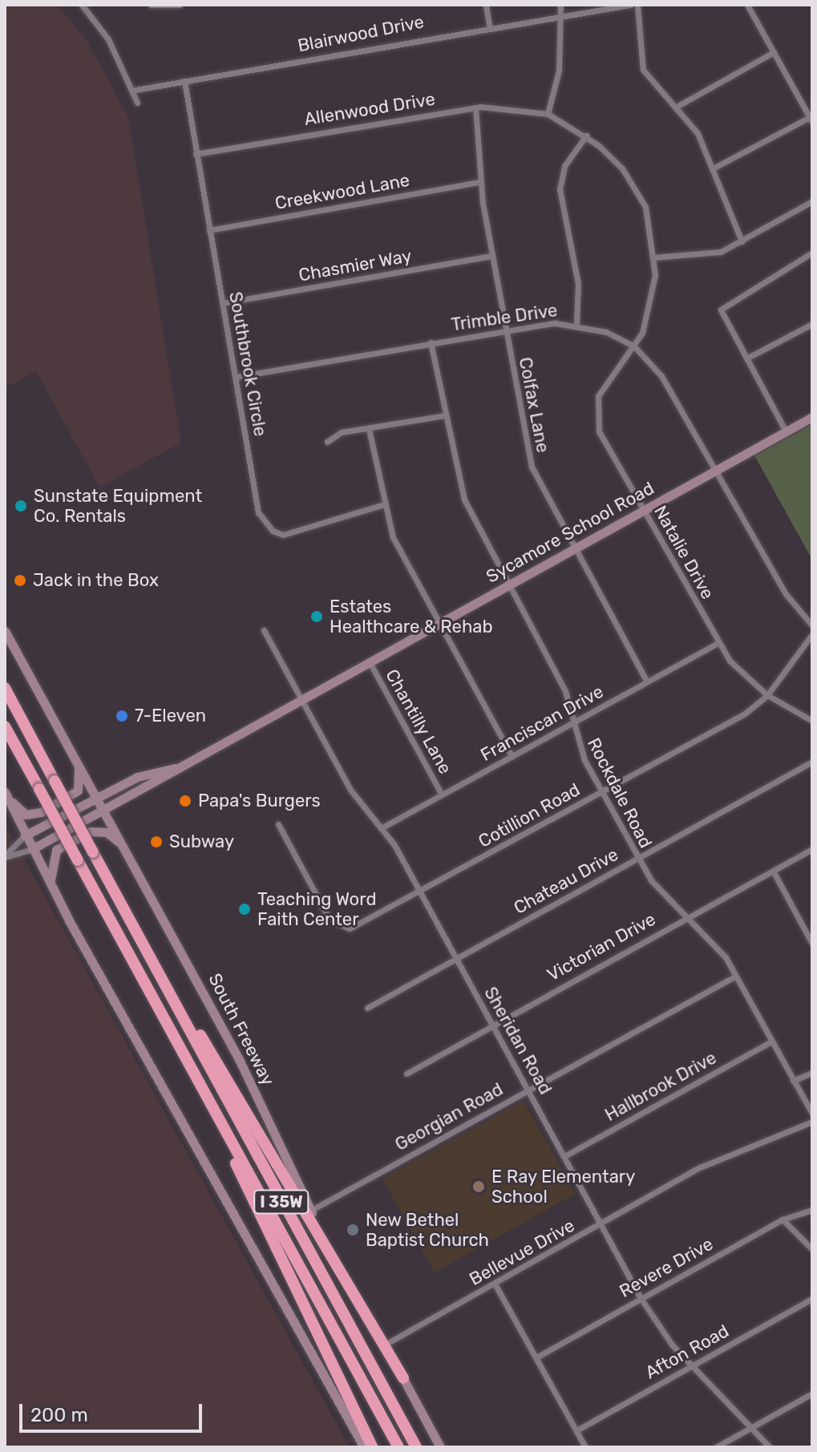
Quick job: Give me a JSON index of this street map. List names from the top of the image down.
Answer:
{
  "streets": {
    "highway": ["I 35W"],
    "main road": ["Sycamore School Road", "South Freeway"],
    "street": [
      "Blairwood Drive",
      "Allenwood Drive",
      "Creekwood Lane",
      "Chasmier Way",
      "Trimble Drive",
      "Southbrook Circle",
      "Colfax Lane",
      "Natalie Drive",
      "Chantilly Lane",
      "Franciscan Drive",
      "Rockdale Road",
      "Cotillion Road",
      "Chateau Drive",
      "Victorian Drive",
      "Sheridan Road",
      "Hallbrook Drive",
      "Georgian Road",
      "Bellevue Drive",
      "Revere Drive",
      "Afton Road"
    ]
  },
  "crossings": [
    ["Blairwood Drive", "Southbrook Circle"],
    ["Allenwood Drive", "Southbrook Circle"],
    ["Allenwood Drive", "Colfax Lane"],
    ["Allenwood Drive", "Natalie Drive"],
    ["Creekwood Lane", "Southbrook Circle"],
    ["Creekwood Lane", "Colfax Lane"],
    ["Chasmier Way", "Southbrook Circle"],
    ["Chasmier Way", "Colfax Lane"],
    ["Trimble Drive", "Southbrook Circle"],
    ["Trimble Drive", "Colfax Lane"],
    ["Trimble Drive", "Sycamore School Road"],
    ["Trimble Drive", "Natalie Drive"],
    ["Trimble Drive", "Rockdale Road"],
    ["Colfax Lane", "Sycamore School Road"],
    ["Colfax Lane", "Franciscan Drive"],
    ["Sycamore School Road", "Natalie Drive"],
    ["Sycamore School Road", "Chantilly Lane"],
    ["Sycamore School Road", "Rockdale Road"],
    ["Sycamore School Road", "South Freeway"],
    ["Sycamore School Road", "Sheridan Road"],
    ["Natalie Drive", "Franciscan Drive"],
    ["Natalie Drive", "Cotillion Road"],
    ["Chantilly Lane", "Franciscan Drive"],
    ["Franciscan Drive", "Rockdale Road"],
    ["Franciscan Drive", "Sheridan Road"],
    ["Rockdale Road", "Cotillion Road"],
    ["Rockdale Road", "Chateau Drive"],
    ["Rockdale Road", "Victorian Drive"],
    ["Rockdale Road", "Hallbrook Drive"],
    ["Rockdale Road", "Georgian Road"],
    ["Cotillion Road", "Sheridan Road"],
    ["Chateau Drive", "Sheridan Road"],
    ["Victorian Drive", "Sheridan Road"],
    ["South Freeway", "Georgian Road"],
    ["South Freeway", "Bellevue Drive"],
    ["Sheridan Road", "Hallbrook Drive"],
    ["Sheridan Road", "Georgian Road"],
    ["Sheridan Road", "Bellevue Drive"],
    ["Sheridan Road", "Revere Drive"],
    ["Sheridan Road", "Afton Road"]
  ],
  "places": [
    "Sunstate Equipment Co. Rentals",
    "Jack in the Box",
    "Estates Healthcare & Rehab",
    "7-Eleven",
    "Papa's Burgers",
    "Subway",
    "Teaching Word Faith Center",
    "E Ray Elementary School",
    "New Bethel Baptist Church"
  ],
  "scale_bar": "200 m"
}
